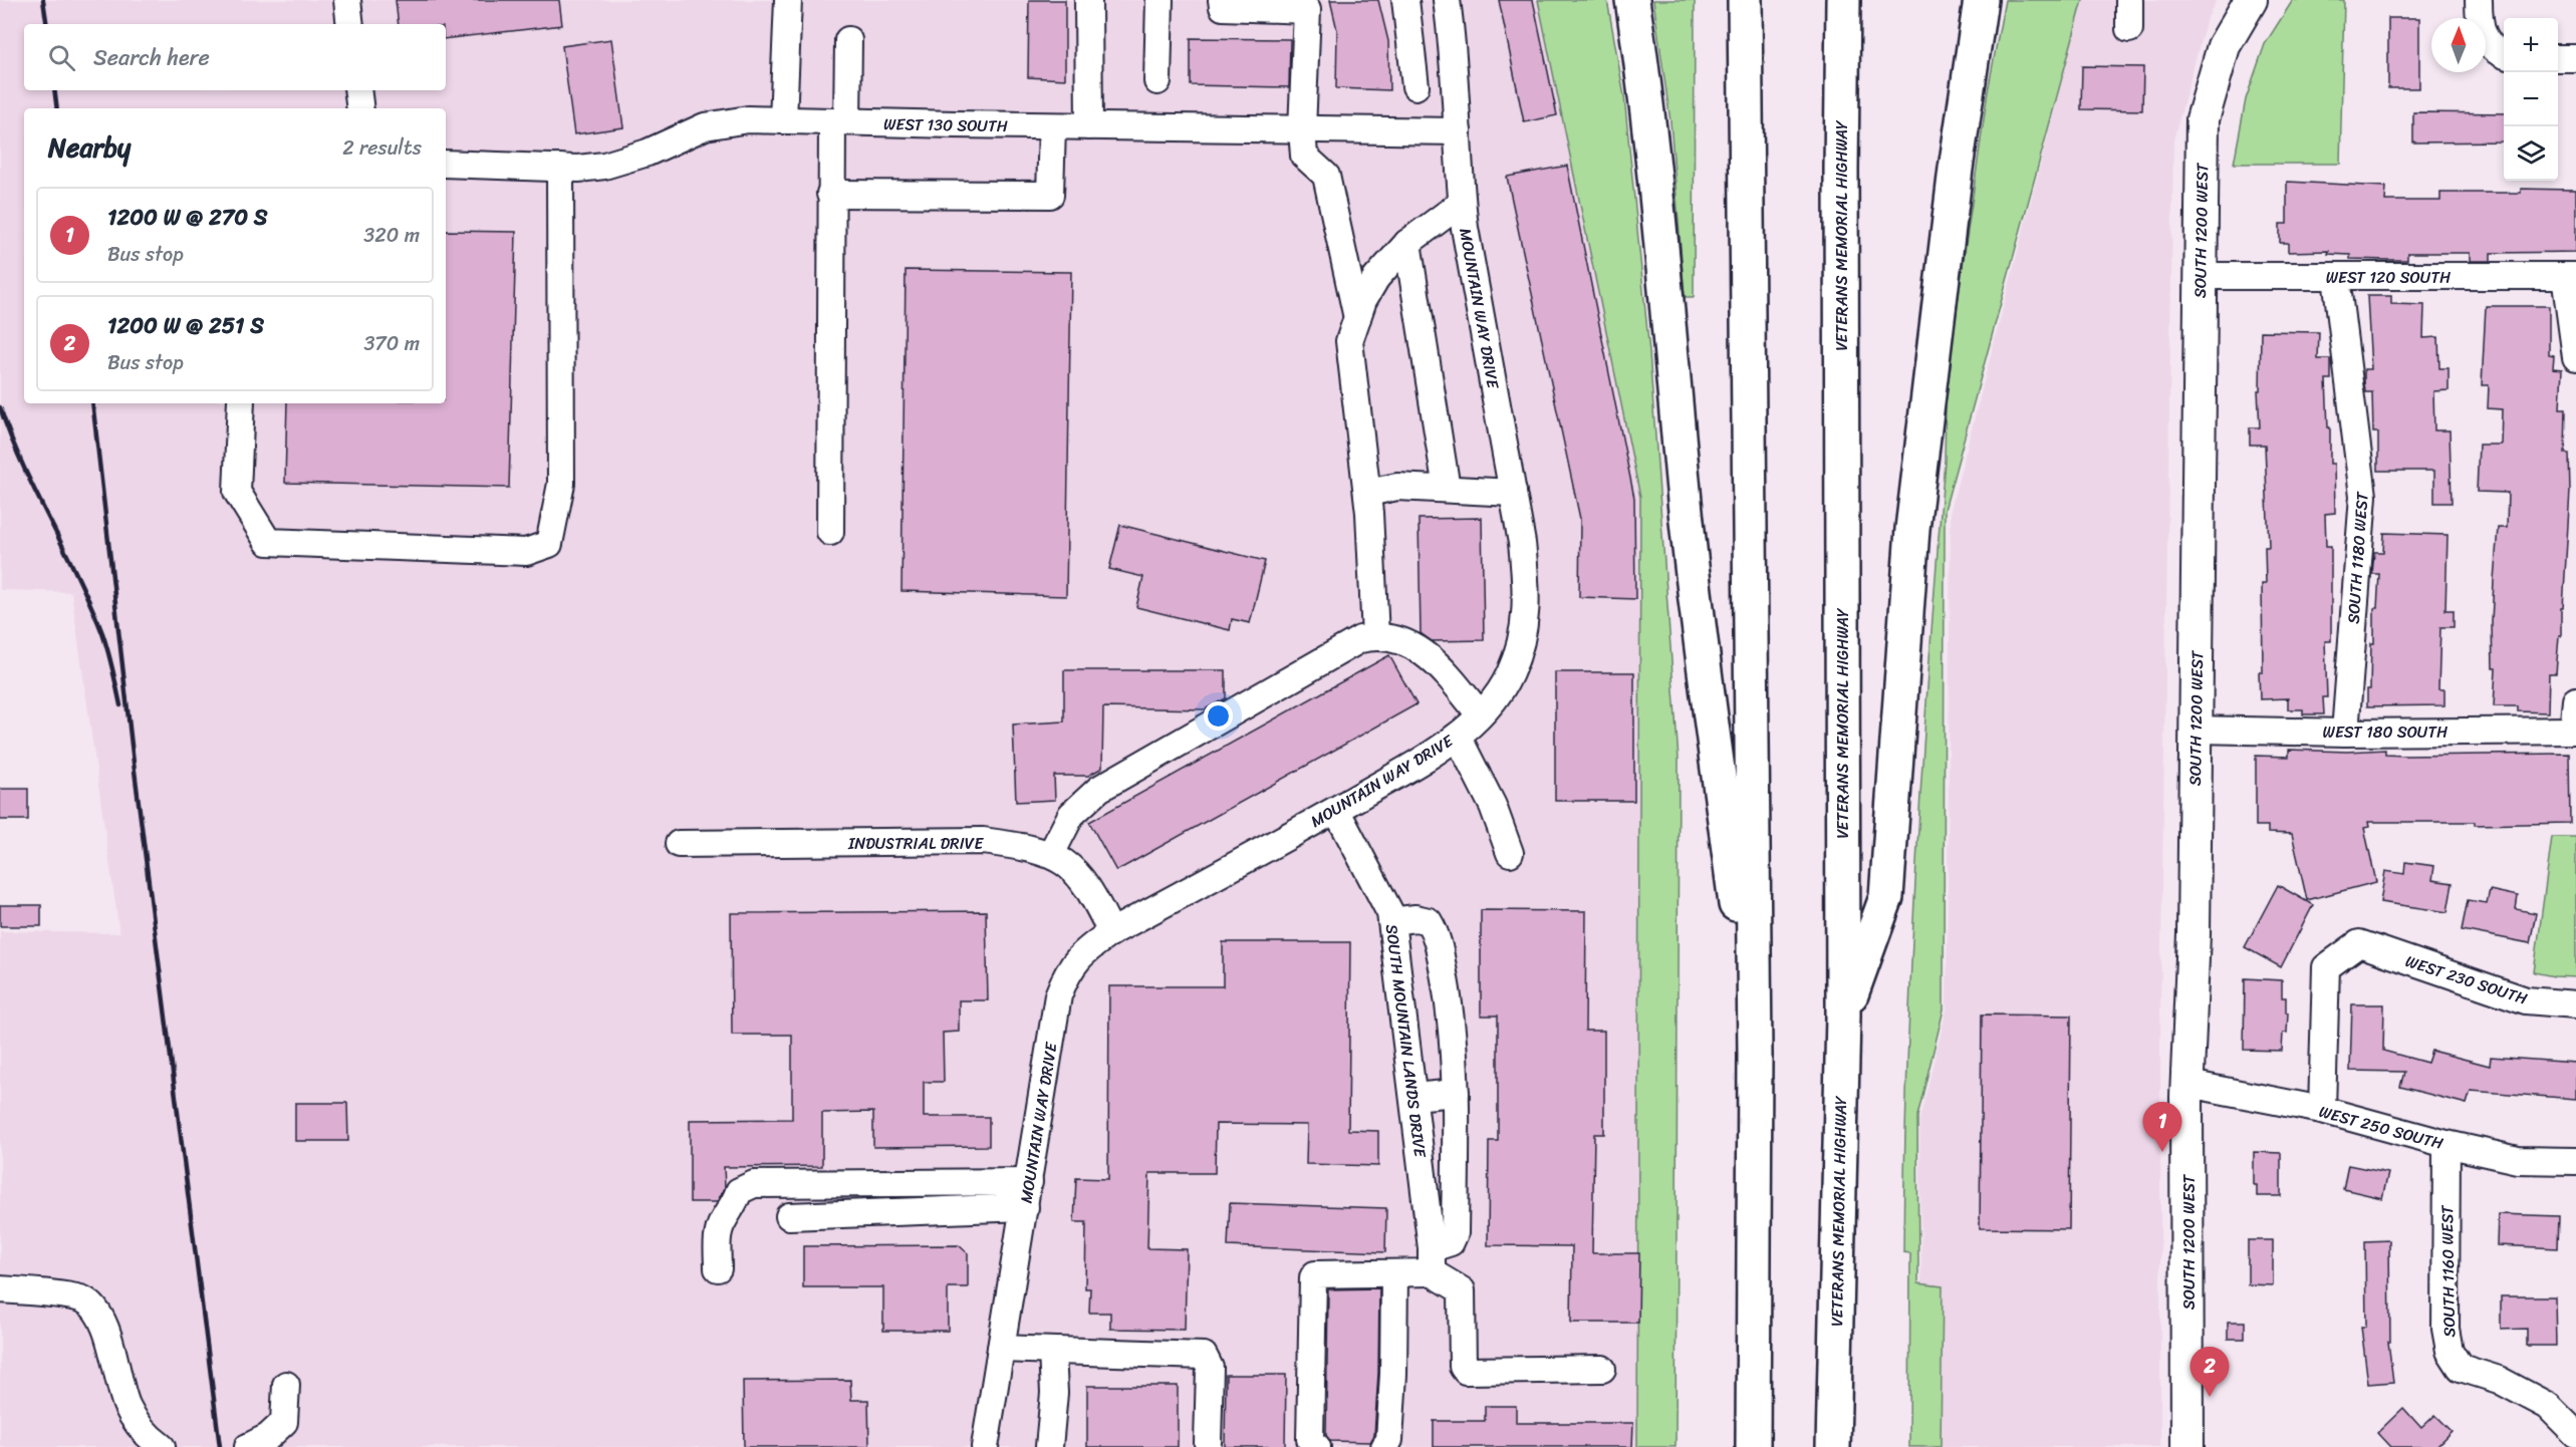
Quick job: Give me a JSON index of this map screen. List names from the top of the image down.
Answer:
{
  "streets": {
    "highway": ["VETERANS MEMORIAL HIGHWAY"],
    "main road": ["SOUTH 1200 WEST"],
    "street": [
      "WEST 130 SOUTH",
      "WEST 120 SOUTH",
      "MOUNTAIN WAY DRIVE",
      "SOUTH 1180 WEST",
      "WEST 180 SOUTH",
      "INDUSTRIAL DRIVE",
      "WEST 230 SOUTH",
      "SOUTH MOUNTAIN LANDS DRIVE",
      "WEST 250 SOUTH",
      "SOUTH 1160 WEST"
    ]
  },
  "crossings": [
    ["WEST 130 SOUTH", "MOUNTAIN WAY DRIVE"],
    ["SOUTH 1200 WEST", "WEST 120 SOUTH"],
    ["SOUTH 1200 WEST", "WEST 180 SOUTH"],
    ["SOUTH 1200 WEST", "WEST 250 SOUTH"],
    ["WEST 120 SOUTH", "SOUTH 1180 WEST"],
    ["MOUNTAIN WAY DRIVE", "INDUSTRIAL DRIVE"],
    ["MOUNTAIN WAY DRIVE", "SOUTH MOUNTAIN LANDS DRIVE"],
    ["SOUTH 1180 WEST", "WEST 180 SOUTH"],
    ["WEST 230 SOUTH", "WEST 250 SOUTH"],
    ["WEST 250 SOUTH", "SOUTH 1160 WEST"]
  ],
  "north": "top",
  "page": {
    "map_buttons": ["+", "−"],
    "search": "Search here",
    "heading": ["Nearby", "2 results"],
    "list": [
      {
        "mark": "1",
        "name": "1200 W @ 270 S",
        "note": "Bus stop",
        "value": "320 m"
      },
      {
        "mark": "2",
        "name": "1200 W @ 251 S",
        "note": "Bus stop",
        "value": "370 m"
      }
    ],
    "pins": ["1", "2"]
  }
}
